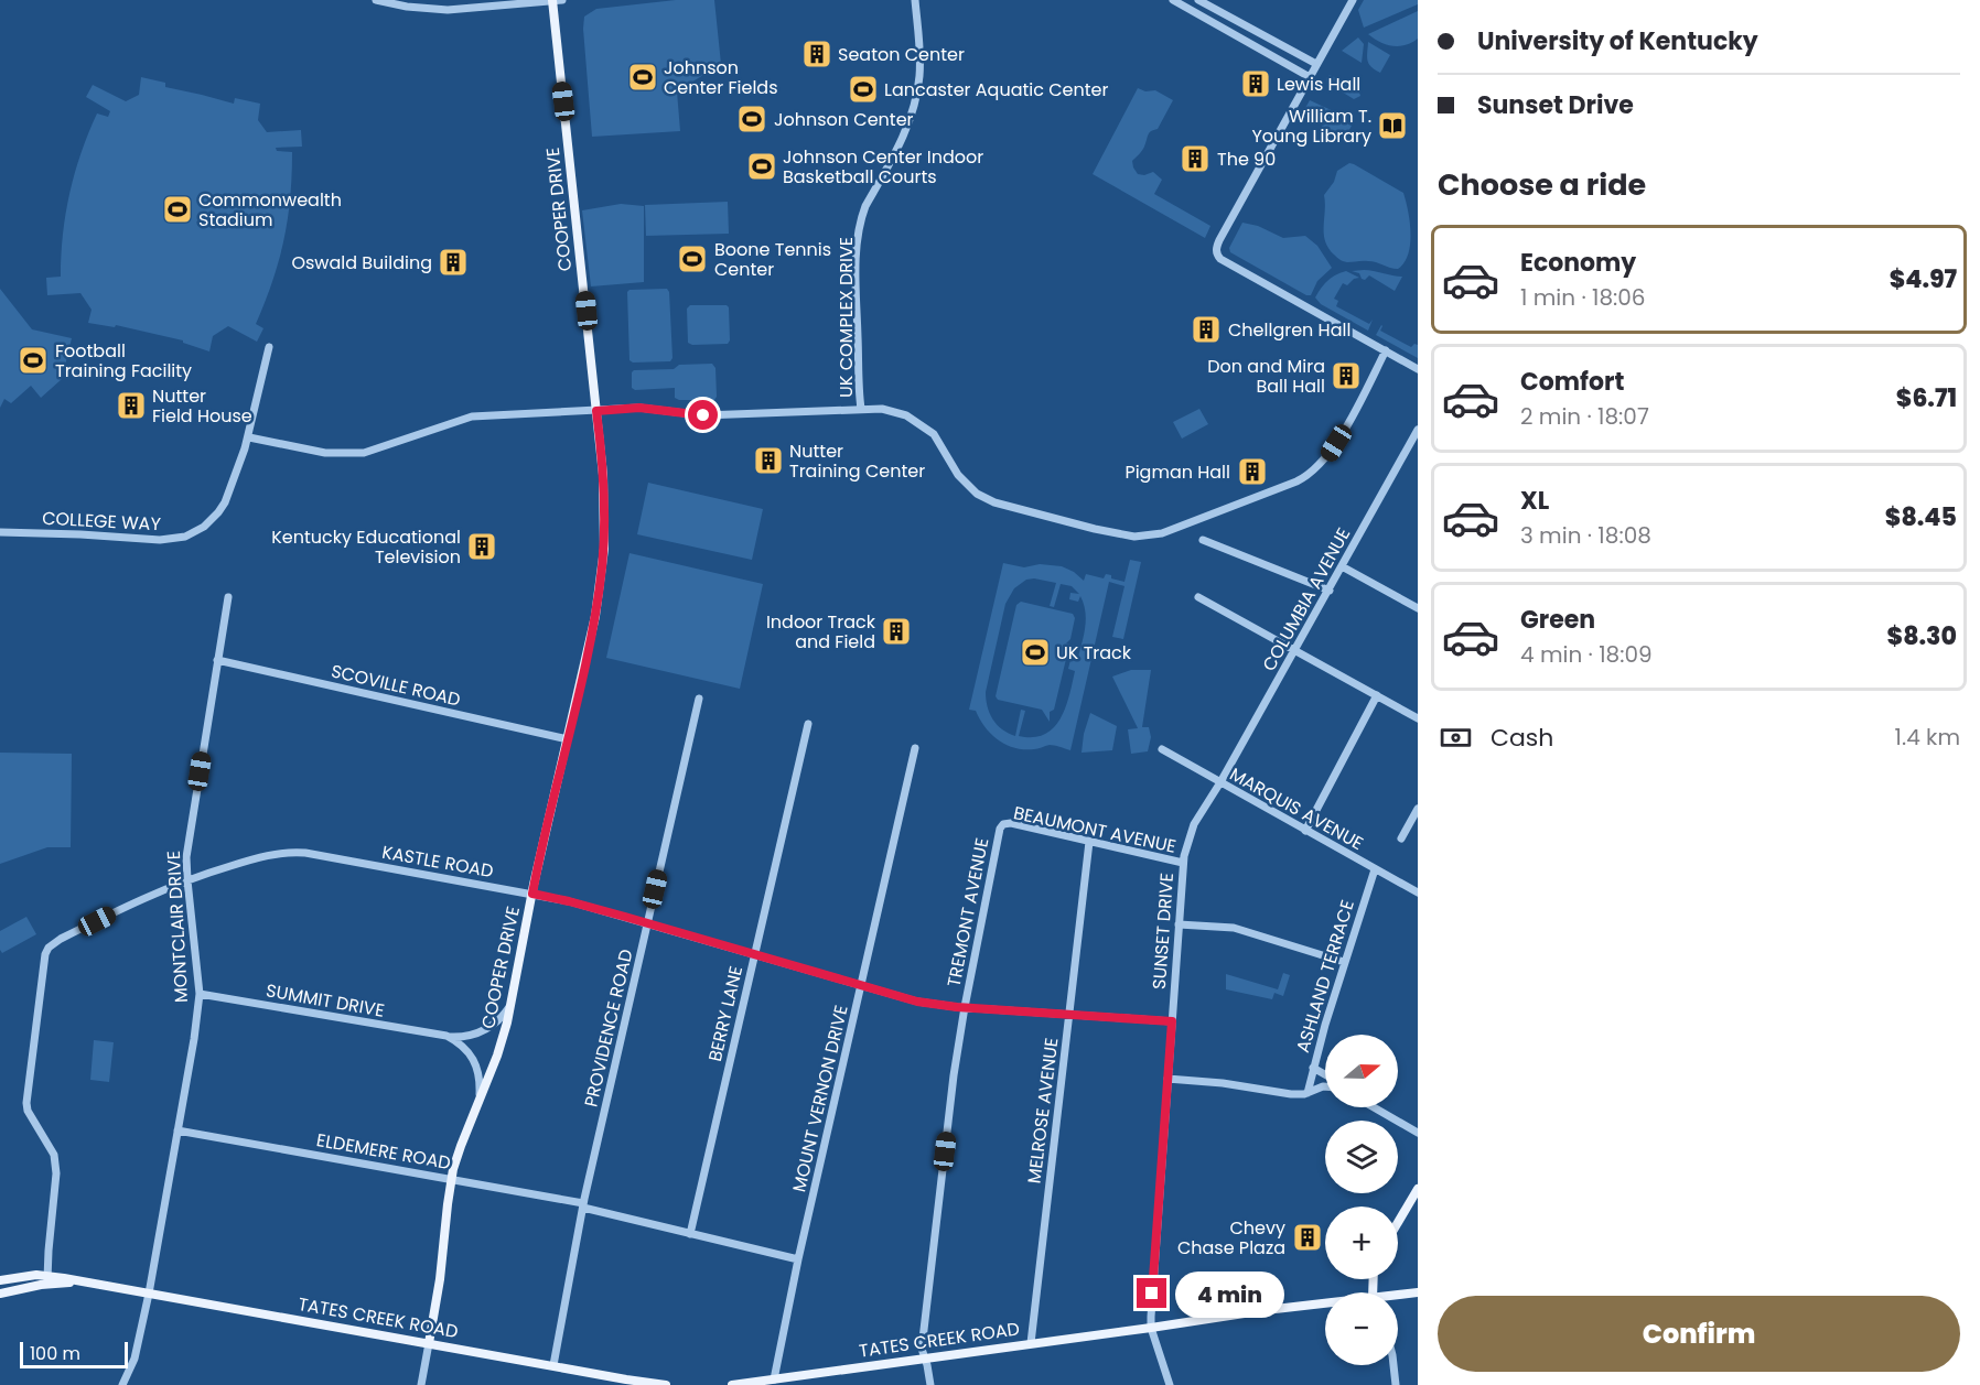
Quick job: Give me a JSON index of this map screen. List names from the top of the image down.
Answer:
{
  "streets": {
    "main road": ["COOPER DRIVE", "TATES CREEK ROAD"],
    "street": [
      "UK COMPLEX DRIVE",
      "COLLEGE WAY",
      "COLUMBIA AVENUE",
      "SCOVILLE ROAD",
      "MARQUIS AVENUE",
      "BEAUMONT AVENUE",
      "KASTLE ROAD",
      "TREMONT AVENUE",
      "MONTCLAIR DRIVE",
      "SUNSET DRIVE",
      "ASHLAND TERRACE",
      "SUMMIT DRIVE",
      "BERRY LANE",
      "PROVIDENCE ROAD",
      "MOUNT VERNON DRIVE",
      "MELROSE AVENUE",
      "ELDEMERE ROAD"
    ]
  },
  "crossings": [
    ["COOPER DRIVE", "SCOVILLE ROAD"],
    ["COOPER DRIVE", "KASTLE ROAD"],
    ["COOPER DRIVE", "SUMMIT DRIVE"],
    ["COOPER DRIVE", "ELDEMERE ROAD"],
    ["COOPER DRIVE", "TATES CREEK ROAD"],
    ["COLUMBIA AVENUE", "MARQUIS AVENUE"],
    ["COLUMBIA AVENUE", "SUNSET DRIVE"],
    ["SCOVILLE ROAD", "MONTCLAIR DRIVE"],
    ["MARQUIS AVENUE", "SUNSET DRIVE"],
    ["MARQUIS AVENUE", "ASHLAND TERRACE"],
    ["BEAUMONT AVENUE", "TREMONT AVENUE"],
    ["BEAUMONT AVENUE", "SUNSET DRIVE"],
    ["BEAUMONT AVENUE", "MELROSE AVENUE"],
    ["KASTLE ROAD", "TREMONT AVENUE"],
    ["KASTLE ROAD", "MONTCLAIR DRIVE"],
    ["KASTLE ROAD", "SUNSET DRIVE"],
    ["KASTLE ROAD", "BERRY LANE"],
    ["KASTLE ROAD", "PROVIDENCE ROAD"],
    ["KASTLE ROAD", "MOUNT VERNON DRIVE"],
    ["KASTLE ROAD", "MELROSE AVENUE"],
    ["KASTLE ROAD", "TATES CREEK ROAD"],
    ["TREMONT AVENUE", "TATES CREEK ROAD"],
    ["MONTCLAIR DRIVE", "SUMMIT DRIVE"],
    ["MONTCLAIR DRIVE", "ELDEMERE ROAD"],
    ["MONTCLAIR DRIVE", "TATES CREEK ROAD"],
    ["SUNSET DRIVE", "TATES CREEK ROAD"],
    ["BERRY LANE", "ELDEMERE ROAD"],
    ["PROVIDENCE ROAD", "ELDEMERE ROAD"],
    ["PROVIDENCE ROAD", "TATES CREEK ROAD"],
    ["MOUNT VERNON DRIVE", "ELDEMERE ROAD"],
    ["MOUNT VERNON DRIVE", "TATES CREEK ROAD"],
    ["MELROSE AVENUE", "TATES CREEK ROAD"]
  ],
  "places": {
    "building": [
      "Seaton Center",
      "Lewis Hall",
      "The 90",
      "Oswald Building",
      "Chellgren Hall",
      "Don and Mira Ball Hall",
      "Nutter Field House",
      "Nutter Training Center",
      "Pigman Hall",
      "Kentucky Educational Television",
      "Indoor Track and Field",
      "Chevy Chase Plaza"
    ],
    "sports": [
      "Johnson Center Fields",
      "Lancaster Aquatic Center",
      "Johnson Center",
      "Johnson Center Indoor Basketball Courts",
      "Commonwealth Stadium",
      "Boone Tennis Center",
      "Football Training Facility",
      "UK Track"
    ],
    "library": ["William T. Young Library"]
  },
  "scale_bar": "100 m",
  "north": "right",
  "page": {
    "banner": ["University of Kentucky", "Sunset Drive"],
    "heading": "Choose a ride",
    "list": [
      {
        "name": "Economy",
        "note": "1 min · 18:06",
        "value": "$4.97"
      },
      {
        "name": "Comfort",
        "note": "2 min · 18:07",
        "value": "$6.71"
      },
      {
        "name": "XL",
        "note": "3 min · 18:08",
        "value": "$8.45"
      },
      {
        "name": "Green",
        "note": "4 min · 18:09",
        "value": "$8.30"
      }
    ],
    "pay": ["Cash", "1.4 km"],
    "map_buttons": ["+", "−"],
    "bubble": "4 min",
    "buttons": "Confirm",
    "scale": "100 m"
  }
}
